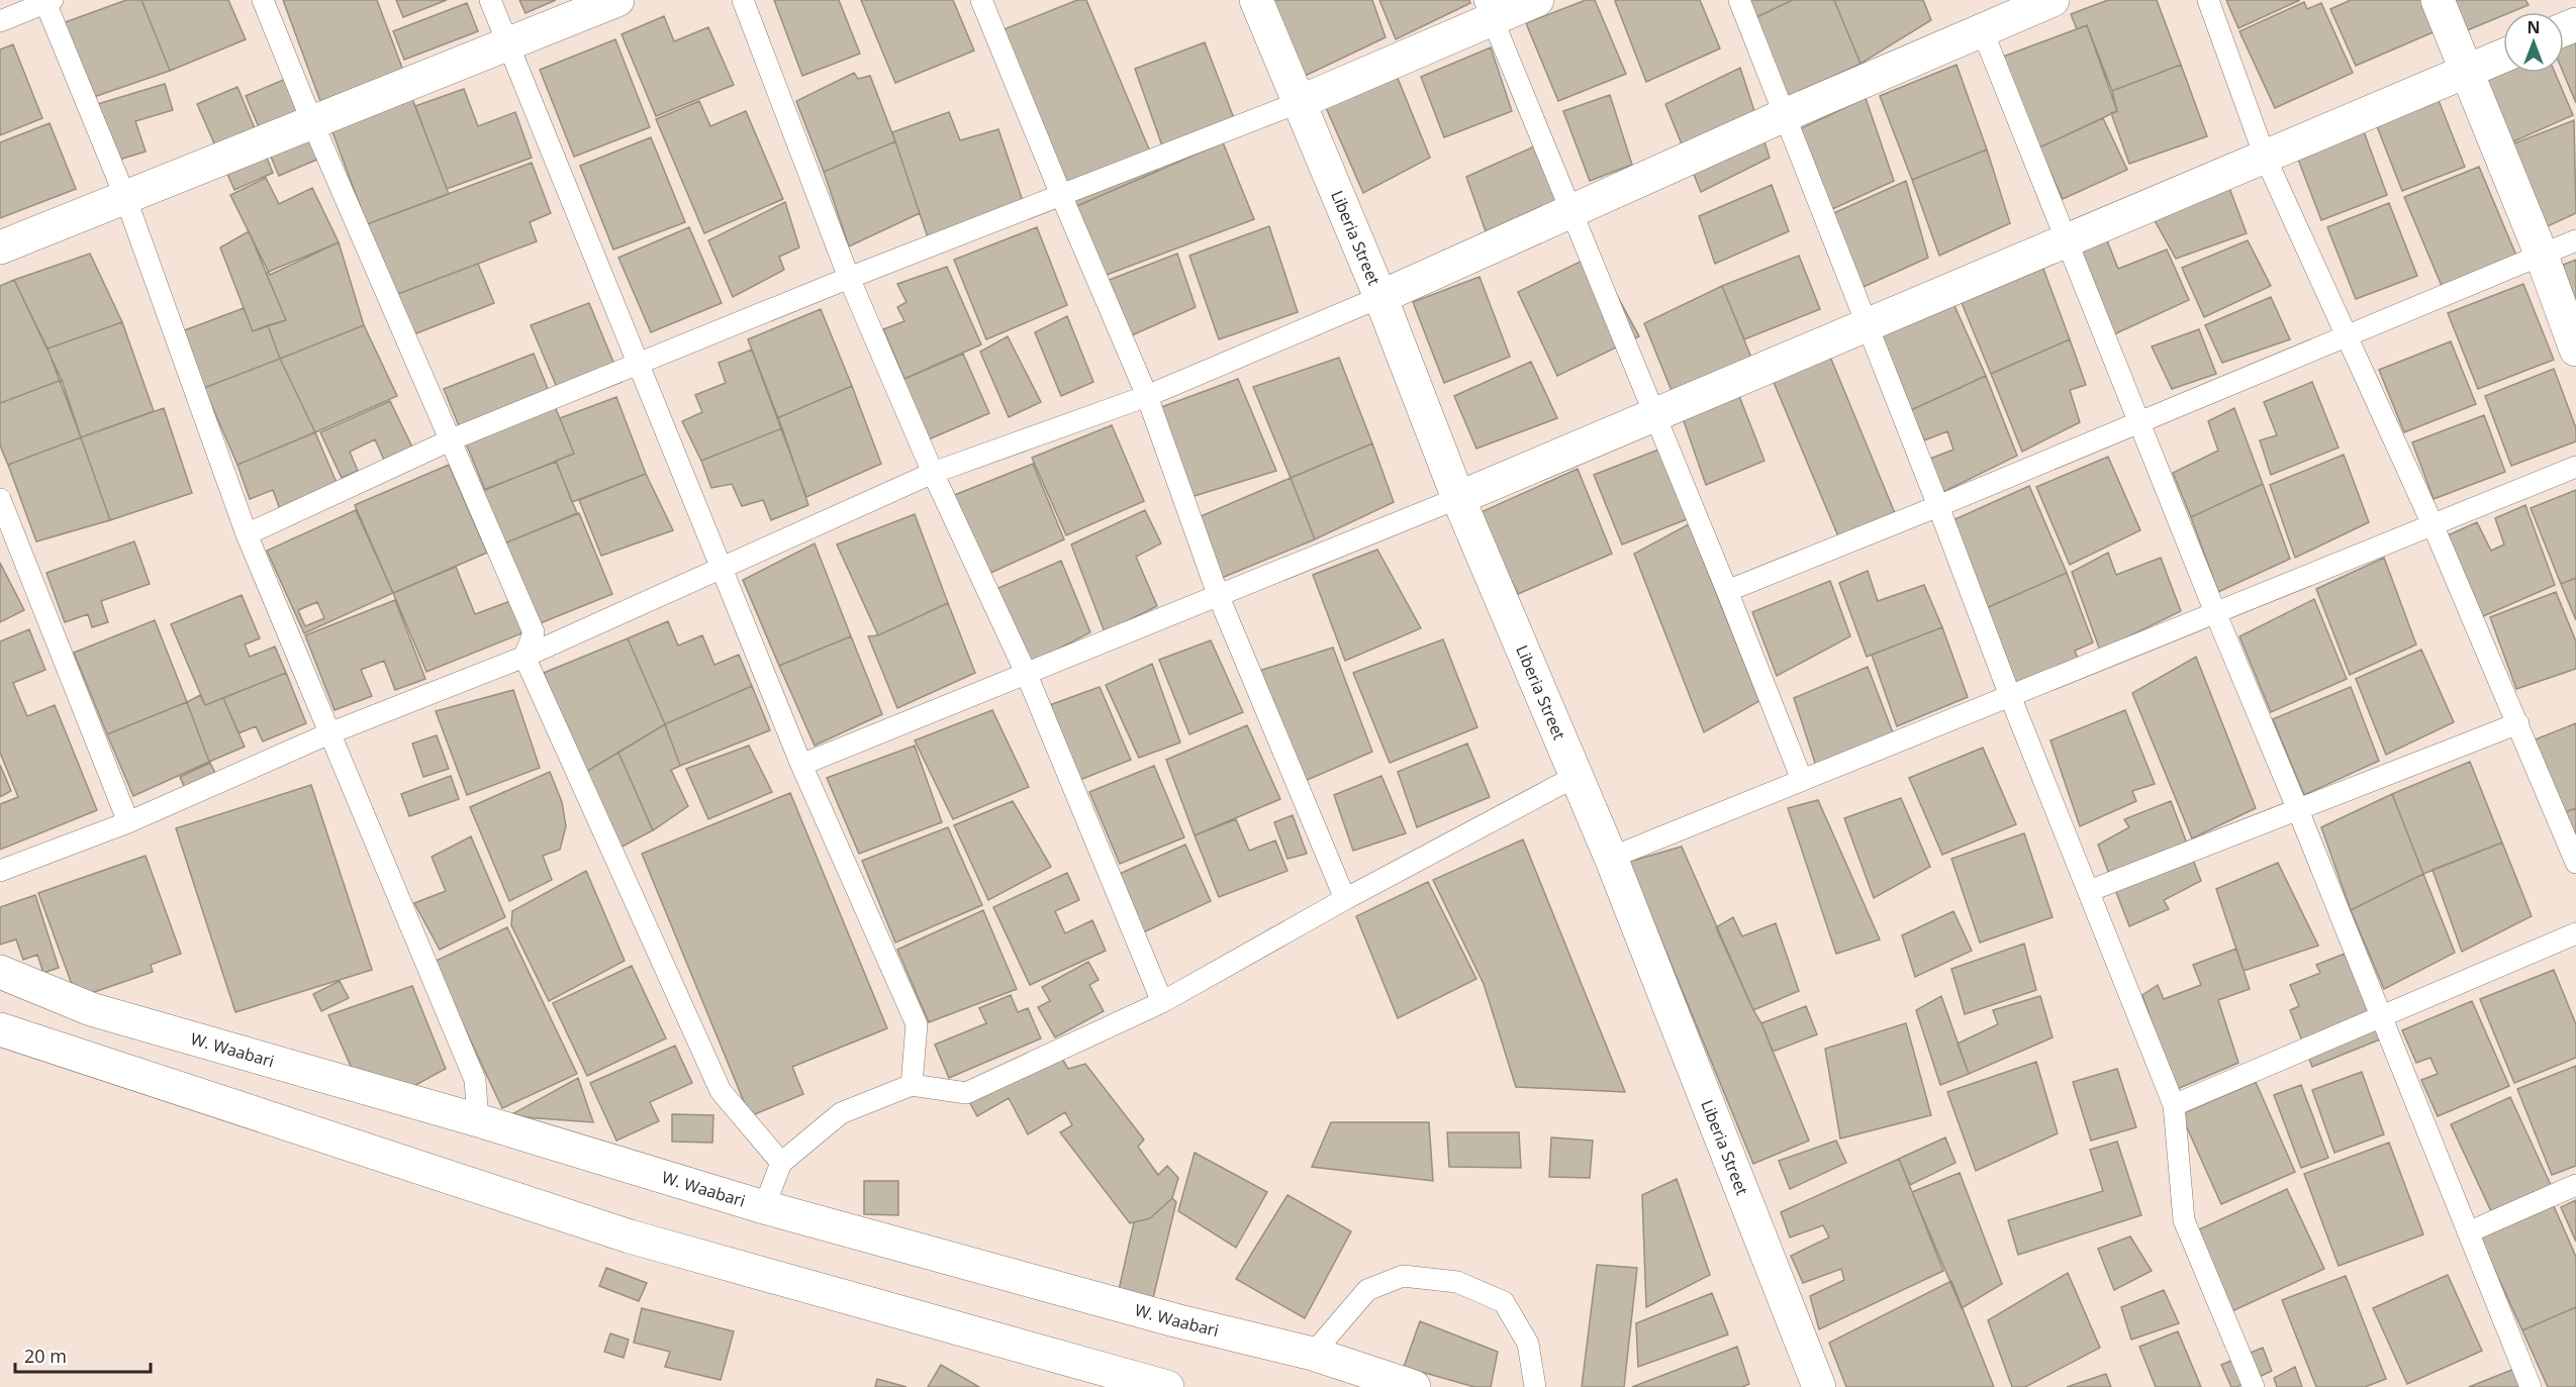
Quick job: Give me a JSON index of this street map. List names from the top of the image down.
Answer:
{
  "streets": {
    "street": ["Liberia Street", "W. Waabari"]
  },
  "scale_bar": "20 m",
  "north": "top"
}
